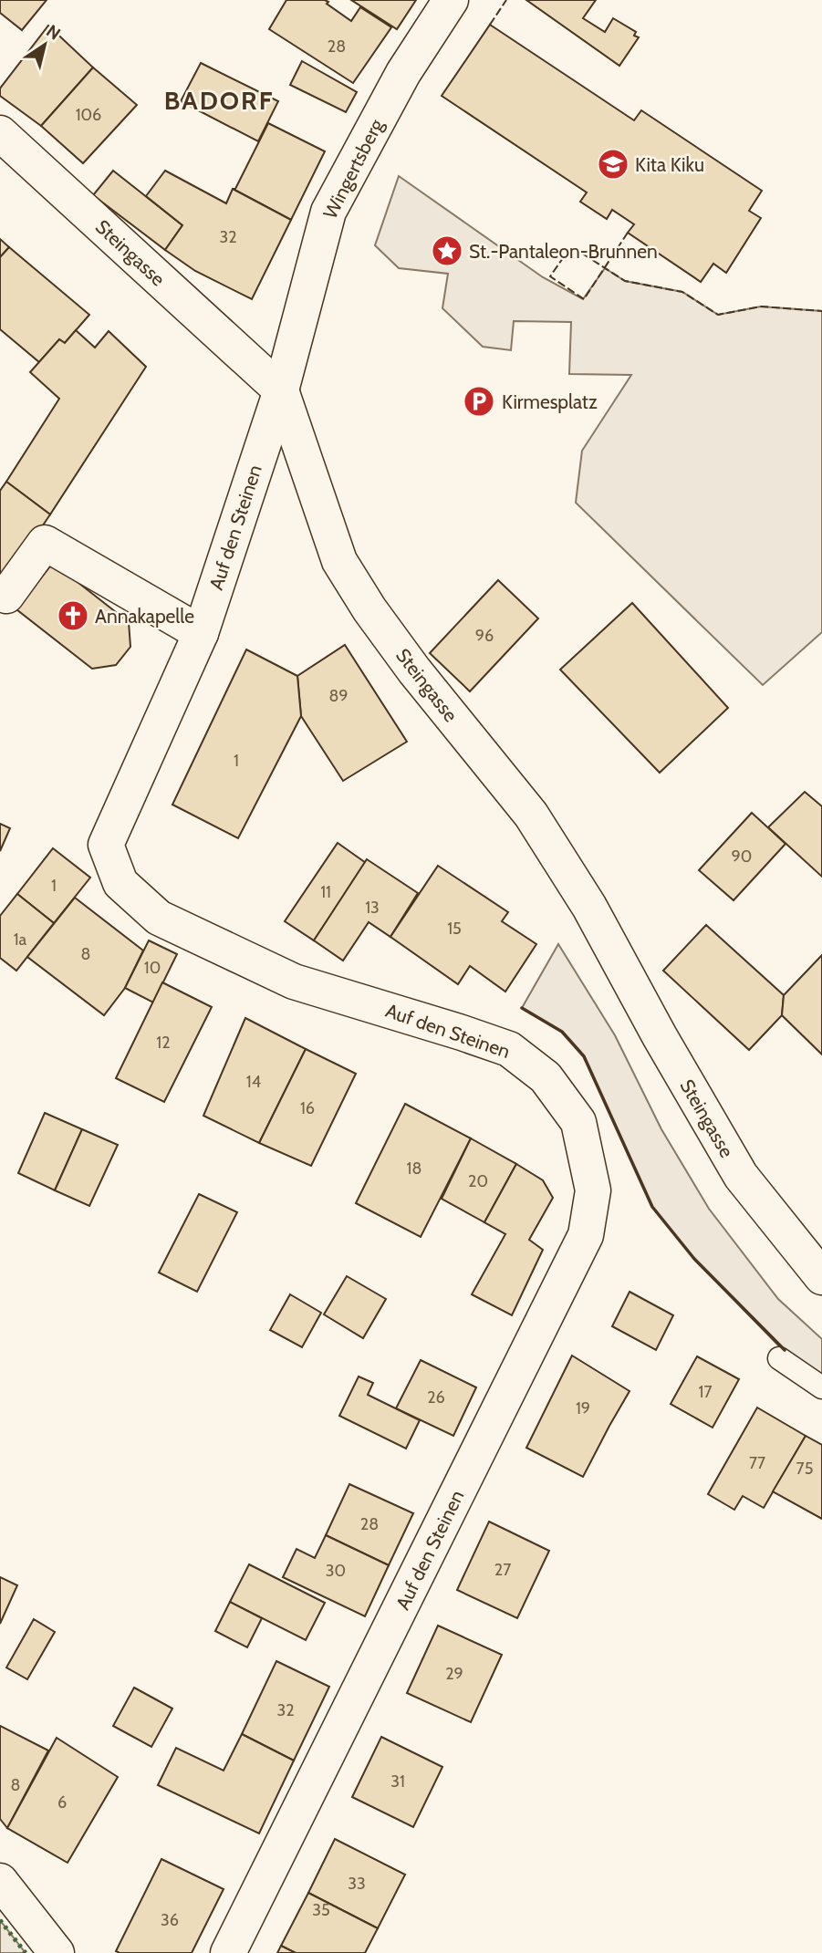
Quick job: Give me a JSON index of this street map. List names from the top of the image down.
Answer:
{
  "streets": {
    "street": ["Wingertsberg", "Steingasse", "Auf den Steinen"]
  },
  "crossings": [
    ["Wingertsberg", "Steingasse"],
    ["Wingertsberg", "Auf den Steinen"],
    ["Steingasse", "Auf den Steinen"]
  ],
  "districts": ["BADORF"],
  "places": {
    "school or university": ["Kita Kiku"],
    "place": ["St.-Pantaleon-Brunnen"],
    "parking": ["Kirmesplatz"],
    "church": ["Annakapelle"]
  },
  "house_numbers": [
    "28",
    "106",
    "32",
    "96",
    "89",
    "1",
    "90",
    "1",
    "11",
    "13",
    "15",
    "1a",
    "8",
    "10",
    "12",
    "14",
    "16",
    "18",
    "20",
    "17",
    "26",
    "19",
    "77",
    "75",
    "28",
    "27",
    "30",
    "29",
    "32",
    "31",
    "8",
    "6",
    "33",
    "35",
    "36"
  ],
  "north": "top right"
}
